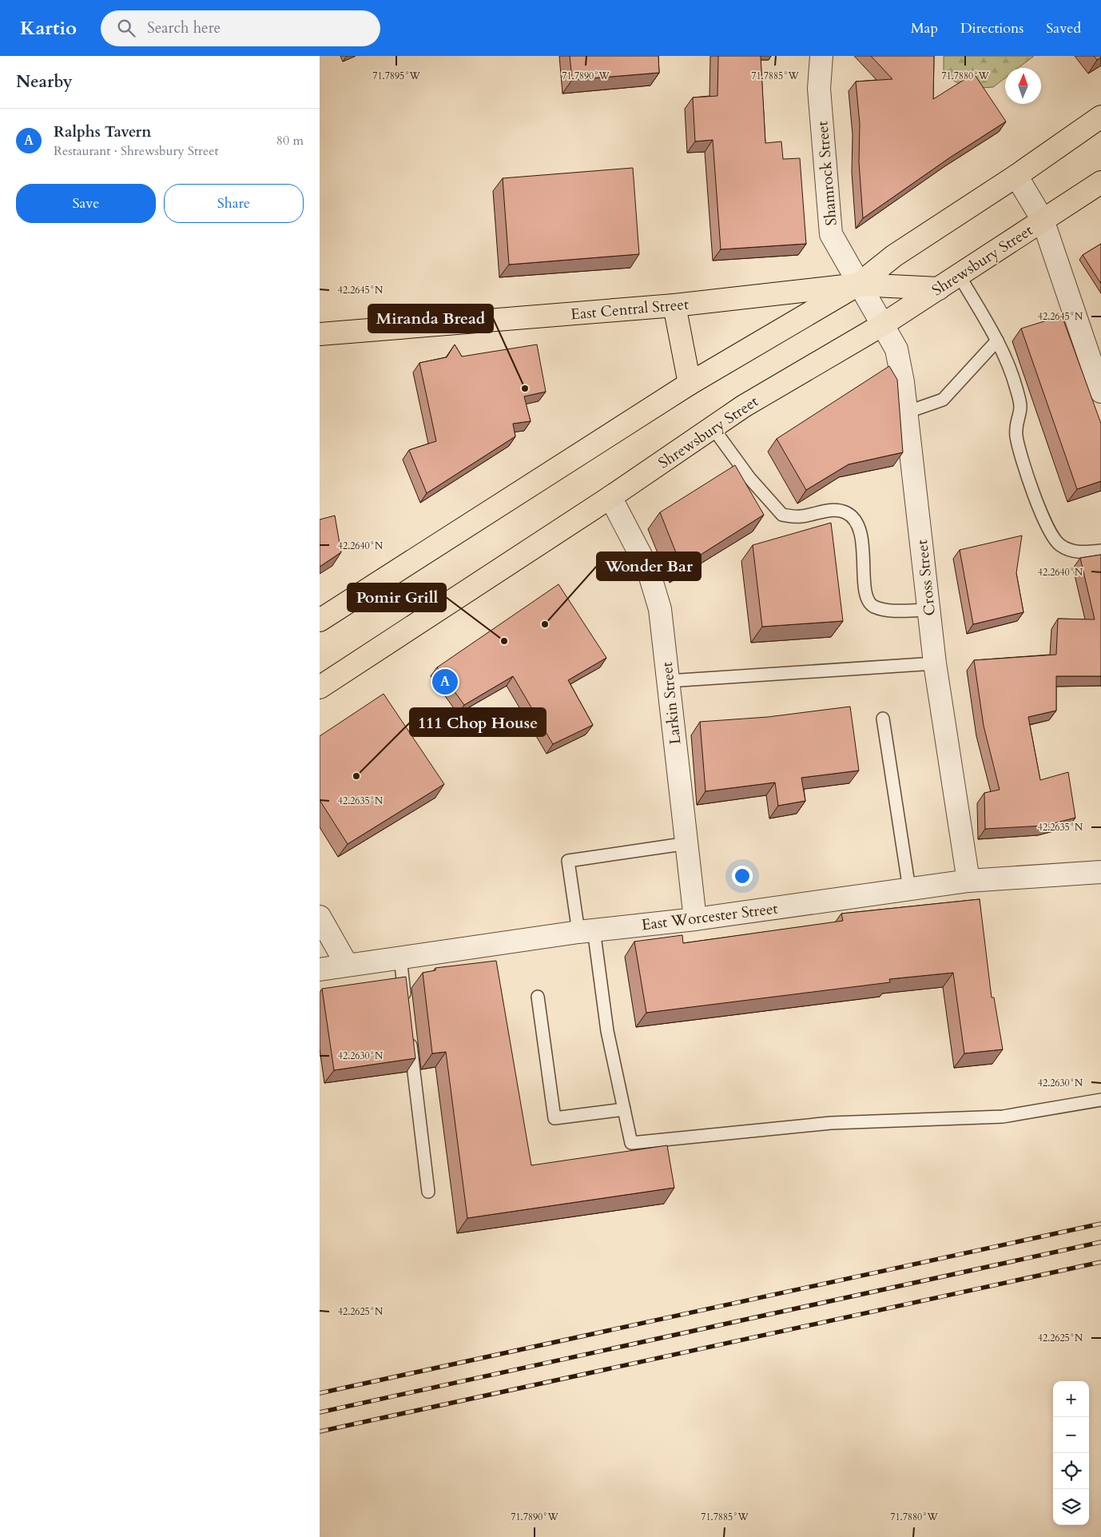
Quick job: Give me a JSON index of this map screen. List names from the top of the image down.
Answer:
{
  "streets": {
    "main road": ["Shrewsbury Street", "East Central Street"],
    "street": [
      "Shamrock Street",
      "Cross Street",
      "Larkin Street",
      "East Worcester Street"
    ]
  },
  "crossings": [
    ["Shamrock Street", "East Central Street"],
    ["Shamrock Street", "Cross Street"],
    ["Shrewsbury Street", "East Central Street"],
    ["Shrewsbury Street", "Cross Street"],
    ["Shrewsbury Street", "Larkin Street"],
    ["East Central Street", "Cross Street"],
    ["Cross Street", "East Worcester Street"],
    ["Larkin Street", "East Worcester Street"]
  ],
  "places": [
    "Miranda Bread",
    "Wonder Bar",
    "Pomir Grill",
    "111 Chop House"
  ],
  "north": "top",
  "page": {
    "header": "Kartio",
    "search": "Search here",
    "nav": ["Map", "Directions", "Saved"],
    "heading": "Nearby",
    "list": [
      {
        "mark": "A",
        "name": "Ralphs Tavern",
        "note": "Restaurant · Shrewsbury Street",
        "value": "80 m"
      }
    ],
    "buttons": ["Save", "Share"],
    "pins": "A",
    "map_buttons": ["+", "−"]
  },
  "coordinates": [
    "71.7895°W",
    "71.7890°W",
    "71.7885°W",
    "71.7880°W",
    "42.2645°N",
    "42.2640°N",
    "42.2635°N",
    "42.2630°N",
    "42.2625°N"
  ]
}
